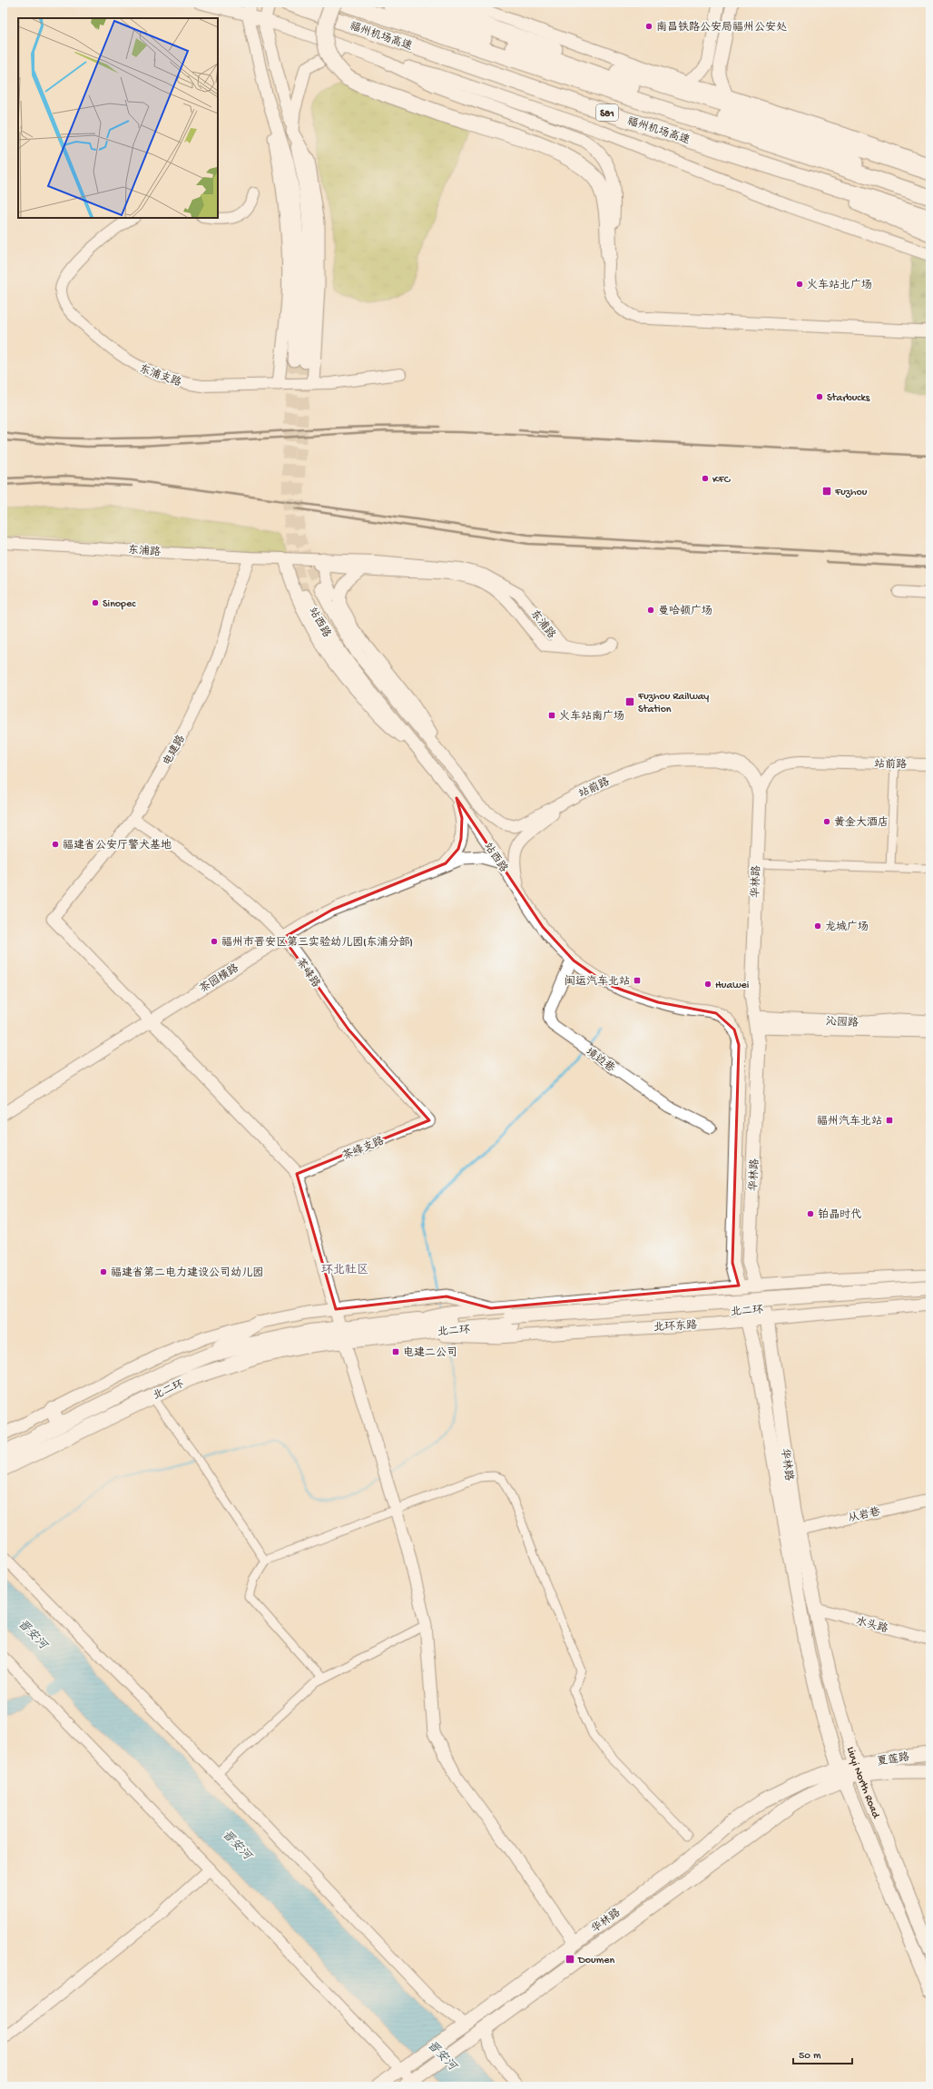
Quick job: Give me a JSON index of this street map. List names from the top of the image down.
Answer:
{
  "streets": {
    "highway": ["福州机场高速", "S81", "北二环"],
    "main road": [
      "站西路",
      "站前路",
      "华林路",
      "茶园横路",
      "沁园路",
      "北环东路",
      "夏莲路",
      "Liuyi North Road"
    ],
    "street": [
      "东浦支路",
      "东浦路",
      "电建路",
      "茶峰路",
      "境边巷",
      "茶峰支路",
      "从岩巷",
      "水头路"
    ]
  },
  "crossings": [
    ["东浦路", "电建路"],
    ["站西路", "站前路"],
    ["站西路", "华林路"],
    ["站西路", "茶园横路"],
    ["站西路", "境边巷"],
    ["电建路", "茶峰路"],
    ["站前路", "华林路"],
    ["华林路", "沁园路"],
    ["华林路", "北环东路"],
    ["华林路", "从岩巷"],
    ["华林路", "水头路"],
    ["华林路", "夏莲路"],
    ["华林路", "Liuyi North Road"],
    ["茶峰路", "茶园横路"],
    ["茶峰路", "茶峰支路"],
    ["北二环", "北环东路"],
    ["水头路", "Liuyi North Road"],
    ["夏莲路", "Liuyi North Road"]
  ],
  "districts": ["环北社区"],
  "water": ["晋安河"],
  "places": {
    "other": [
      "南昌铁路公安局福州公安处",
      "火车站北广场",
      "Starbucks",
      "KFC",
      "Sinopec",
      "曼哈顿广场",
      "黄金大酒店",
      "福建省公安厅警犬基地",
      "龙城广场",
      "福州市晋安区第三实验幼儿园(东浦分部)",
      "Huawei",
      "铂晶时代",
      "福建省第二电力建设公司幼儿园"
    ],
    "transit": [
      "Fuzhou",
      "Fuzhou Railway Station",
      "火车站南广场",
      "闽运汽车北站",
      "福州汽车北站",
      "电建二公司",
      "Doumen"
    ]
  },
  "scale_bar": "50 m"
}
